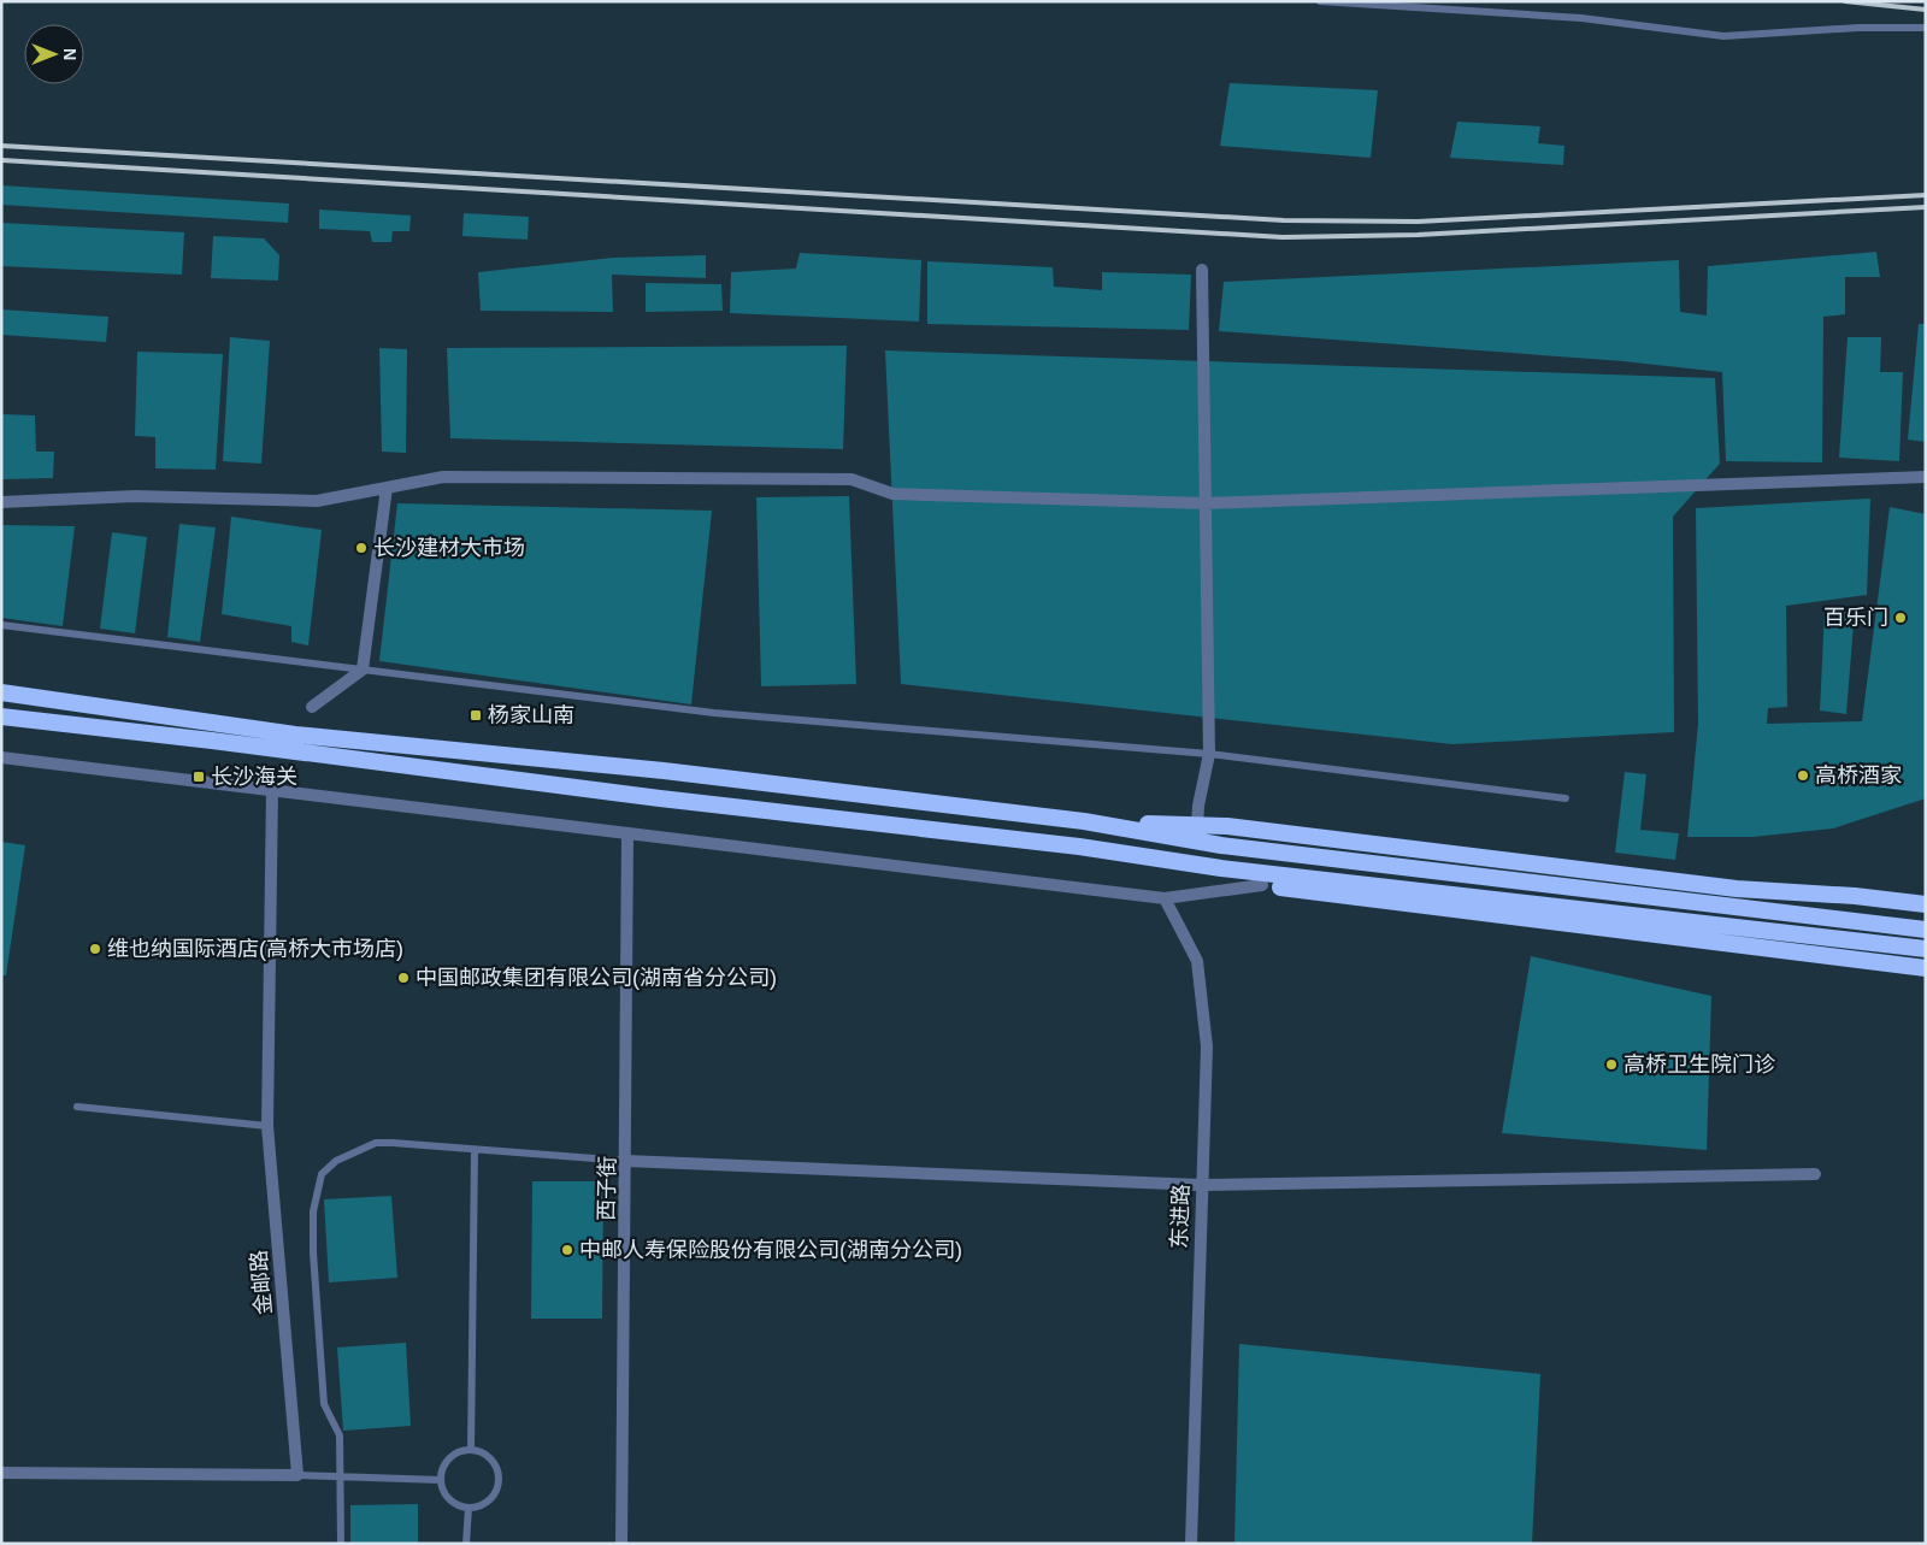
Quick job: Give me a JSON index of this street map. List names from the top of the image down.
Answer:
{
  "streets": {
    "street": ["西子街", "东进路", "金邮路"]
  },
  "places": {
    "other": [
      "长沙建材大市场",
      "百乐门",
      "高桥酒家",
      "维也纳国际酒店(高桥大市场店)",
      "中国邮政集团有限公司(湖南省分公司)",
      "高桥卫生院门诊",
      "中邮人寿保险股份有限公司(湖南分公司)"
    ],
    "transit": ["杨家山南", "长沙海关"]
  },
  "north": "right"
}
